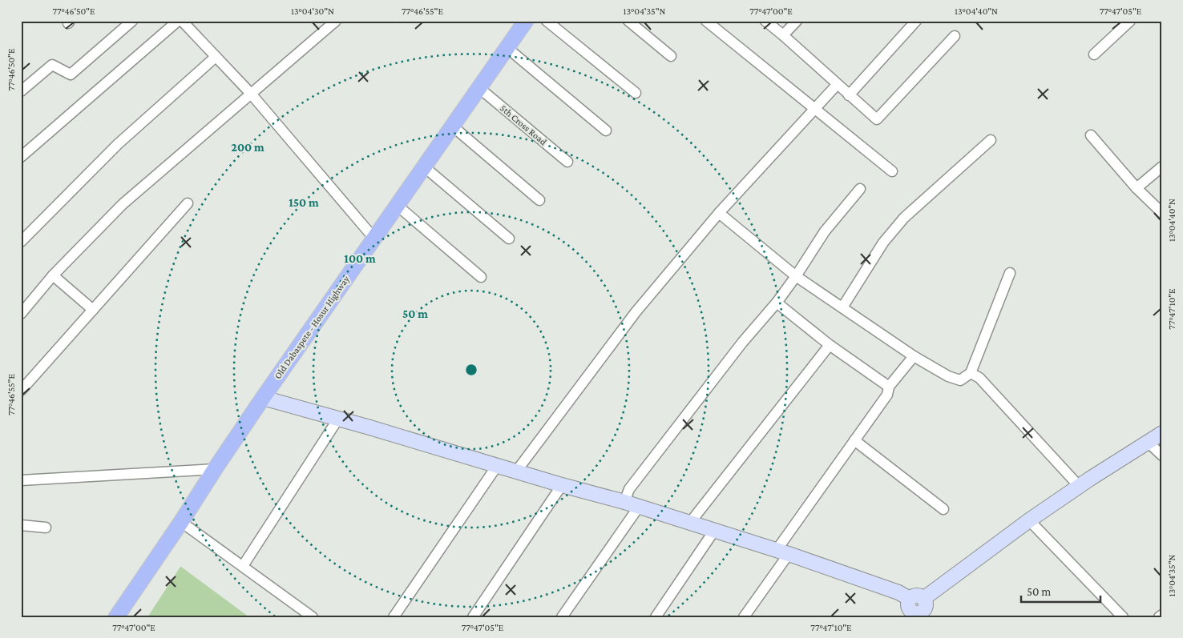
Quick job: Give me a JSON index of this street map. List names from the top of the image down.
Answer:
{
  "streets": {
    "main road": ["Old Dabaspete - Hosur Highway"],
    "street": ["5th Cross Road"]
  },
  "crossings": [
    ["5th Cross Road", "Old Dabaspete - Hosur Highway"]
  ],
  "scale_bar": "50 m",
  "coordinates": [
    "77°46'50\"E",
    "13°04'30\"N",
    "77°46'55\"E",
    "13°04'35\"N",
    "77°47'00\"E",
    "13°04'40\"N",
    "77°47'05\"E",
    "77°47'10\"E"
  ],
  "rings": [
    "200 m",
    "150 m",
    "100 m",
    "50 m"
  ]
}
